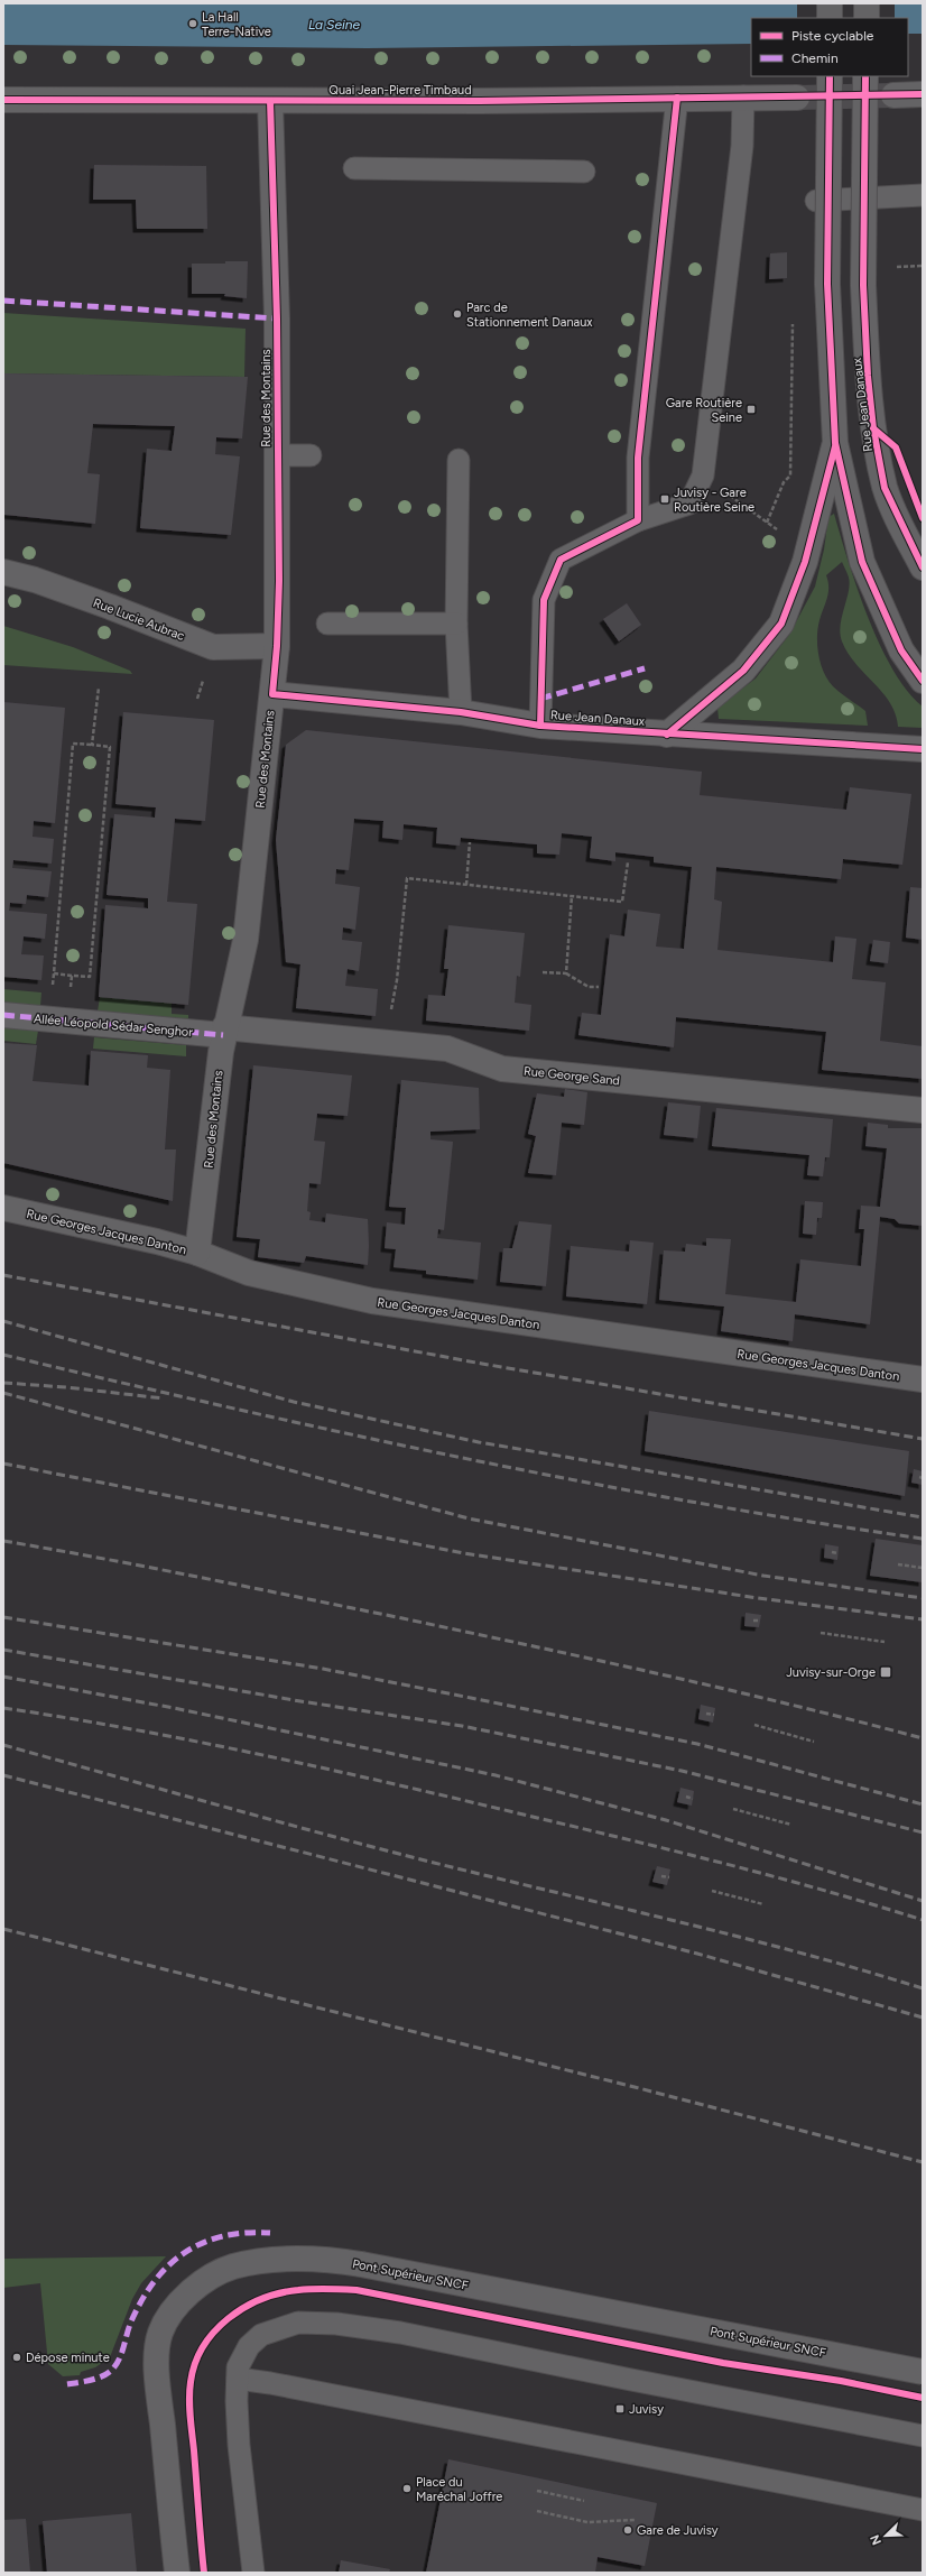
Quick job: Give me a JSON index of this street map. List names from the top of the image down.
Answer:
{
  "streets": {
    "street": [
      "Quai Jean-Pierre Timbaud",
      "Rue des Montains",
      "Rue Jean Danaux",
      "Rue Lucie Aubrac",
      "Allée Léopold Sédar Senghor",
      "Rue George Sand",
      "Rue Georges Jacques Danton",
      "Pont Supérieur SNCF"
    ]
  },
  "crossings": [
    ["Quai Jean-Pierre Timbaud", "Rue des Montains"],
    ["Rue des Montains", "Rue Jean Danaux"],
    ["Rue des Montains", "Rue Lucie Aubrac"],
    ["Rue des Montains", "Allée Léopold Sédar Senghor"],
    ["Rue des Montains", "Rue George Sand"],
    ["Rue des Montains", "Rue Georges Jacques Danton"],
    ["Allée Léopold Sédar Senghor", "Rue George Sand"]
  ],
  "water": ["La Seine"],
  "places": {
    "other": [
      "La Hall Terre-Native",
      "Parc de Stationnement Danaux",
      "Dépose minute",
      "Place du Maréchal Joffre",
      "Gare de Juvisy"
    ],
    "transit": [
      "Gare Routière Seine",
      "Juvisy - Gare Routière Seine",
      "Juvisy-sur-Orge",
      "Juvisy"
    ]
  },
  "legend": ["Piste cyclable", "Chemin"],
  "north": "bottom left"
}
